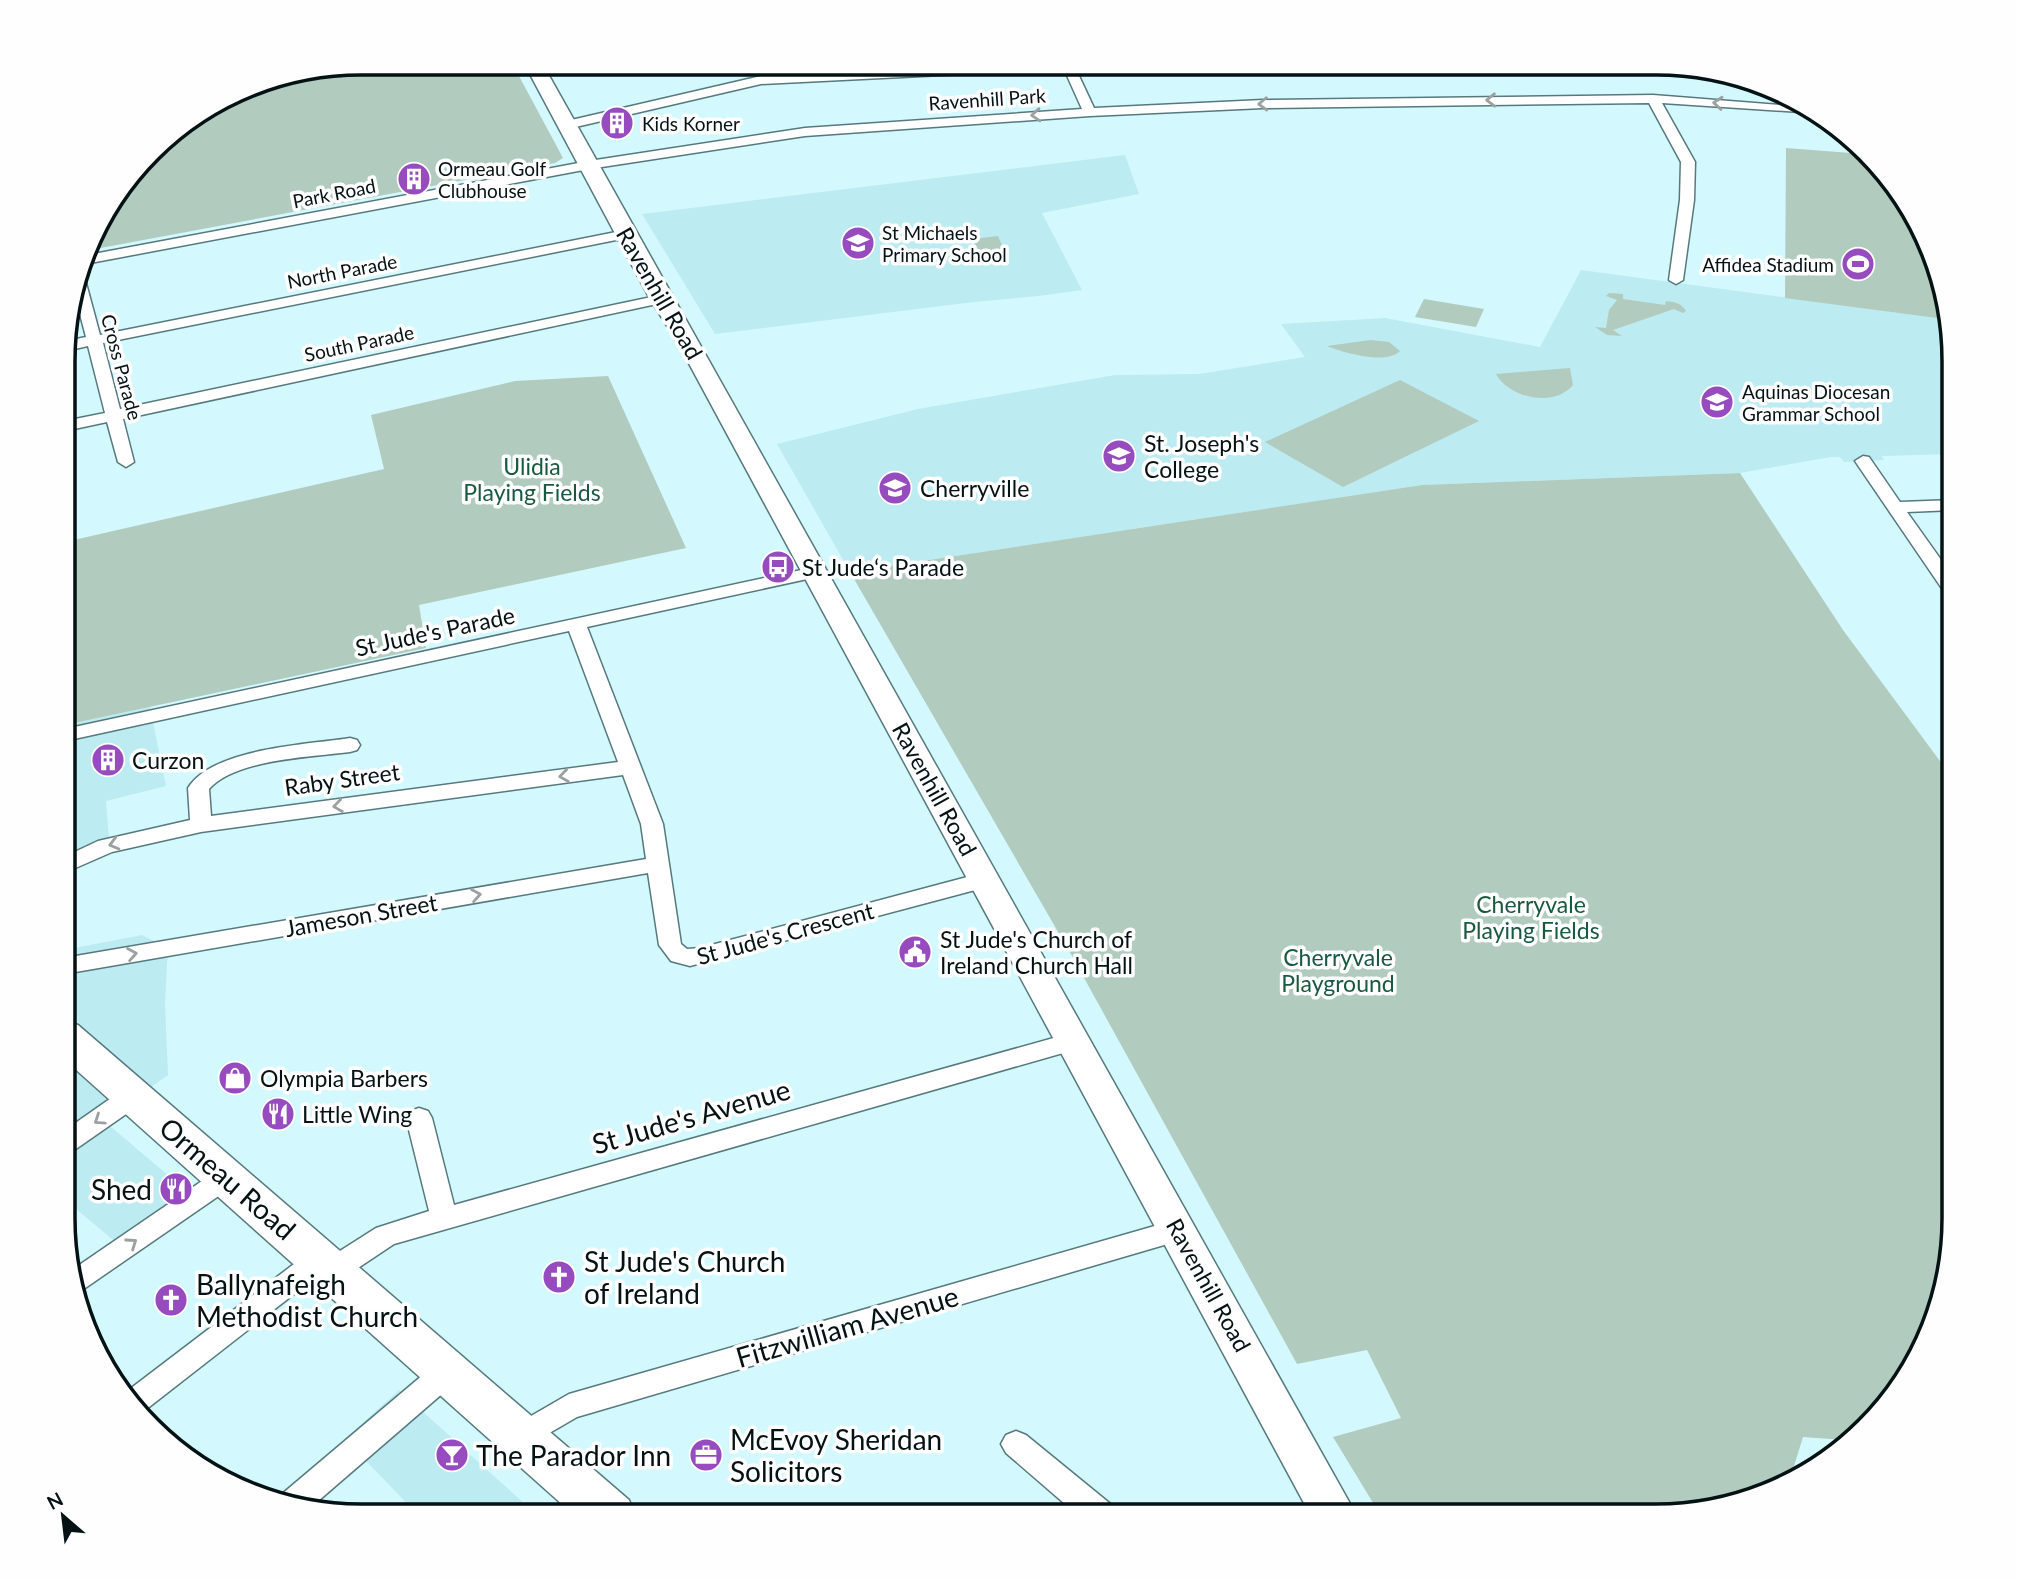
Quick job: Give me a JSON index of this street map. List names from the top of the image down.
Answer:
{
  "streets": {
    "main road": ["Ravenhill Road", "Ormeau Road"],
    "street": [
      "Ravenhill Park",
      "Park Road",
      "North Parade",
      "South Parade",
      "Cross Parade",
      "St Jude's Parade",
      "Raby Street",
      "Jameson Street",
      "St Jude's Crescent",
      "St Jude's Avenue",
      "Fitzwilliam Avenue"
    ]
  },
  "crossings": [
    ["Ravenhill Park", "Park Road"],
    ["Ravenhill Park", "Ravenhill Road"],
    ["Park Road", "Ravenhill Road"],
    ["North Parade", "Ravenhill Road"],
    ["North Parade", "Cross Parade"],
    ["Ravenhill Road", "South Parade"],
    ["Ravenhill Road", "St Jude's Parade"],
    ["Ravenhill Road", "St Jude's Crescent"],
    ["Ravenhill Road", "St Jude's Avenue"],
    ["Ravenhill Road", "Fitzwilliam Avenue"],
    ["South Parade", "Cross Parade"],
    ["St Jude's Parade", "St Jude's Crescent"],
    ["Raby Street", "St Jude's Crescent"],
    ["Jameson Street", "St Jude's Crescent"],
    ["St Jude's Avenue", "Ormeau Road"],
    ["Ormeau Road", "Fitzwilliam Avenue"]
  ],
  "one_way": ["Ravenhill Park", "Raby Street", "Jameson Street"],
  "parks": ["Ulidia Playing Fields", "Cherryvale Playing Fields", "Cherryvale Playground"],
  "places": {
    "building": ["Kids Korner", "Ormeau Golf Clubhouse", "Curzon"],
    "school or university": [
      "St Michaels Primary School",
      "Aquinas Diocesan Grammar School",
      "St. Joseph's College",
      "Cherryville"
    ],
    "sports": ["Affidea Stadium"],
    "bus stop": ["St Jude‘s Parade"],
    "public building": ["St Jude's Church of Ireland Church Hall"],
    "shop": ["Olympia Barbers"],
    "restaurant": ["Little Wing", "Shed"],
    "church": ["St Jude's Church of Ireland", "Ballynafeigh Methodist Church"],
    "bar": ["The Parador Inn"],
    "office": ["McEvoy Sheridan Solicitors"]
  },
  "north": "top left"
}
